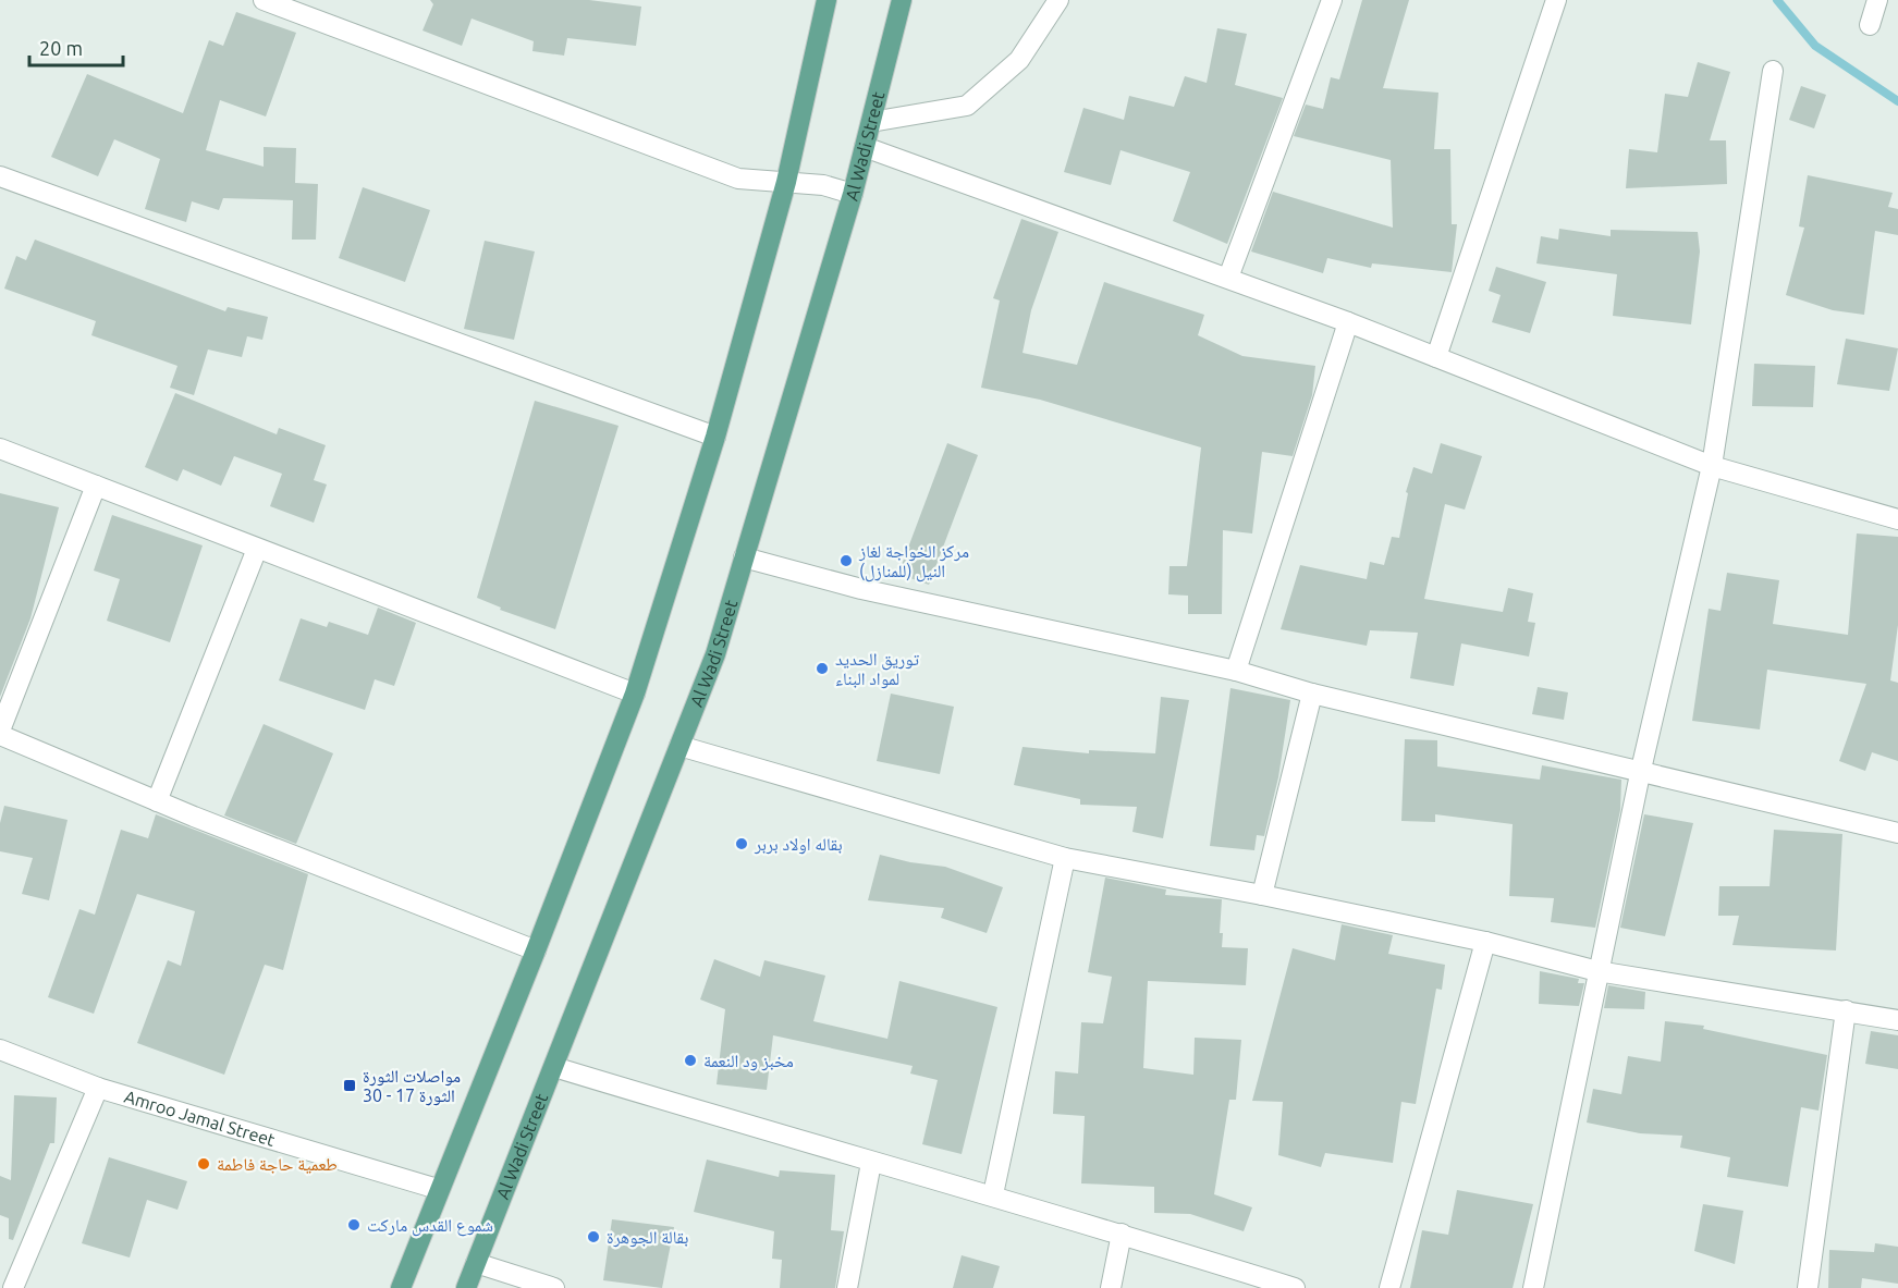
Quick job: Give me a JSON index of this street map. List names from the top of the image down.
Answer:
{
  "streets": {
    "main road": ["Al Wadi Street"],
    "street": ["Amroo Jamal Street"]
  },
  "places": {
    "other": [
      "مركز الخواجة لغاز النيل (للمنازل)",
      "توريق الحديد لمواد البناء",
      "بقاله اولاد بربر",
      "مخبز ود النعمة",
      "طعمية حاجة فاطمة",
      "شموع القدس ماركت",
      "بقالة الجوهرة"
    ],
    "transit": ["مواصلات الثورة 30 - الثورة 17"]
  },
  "scale_bar": "20 m"
}
